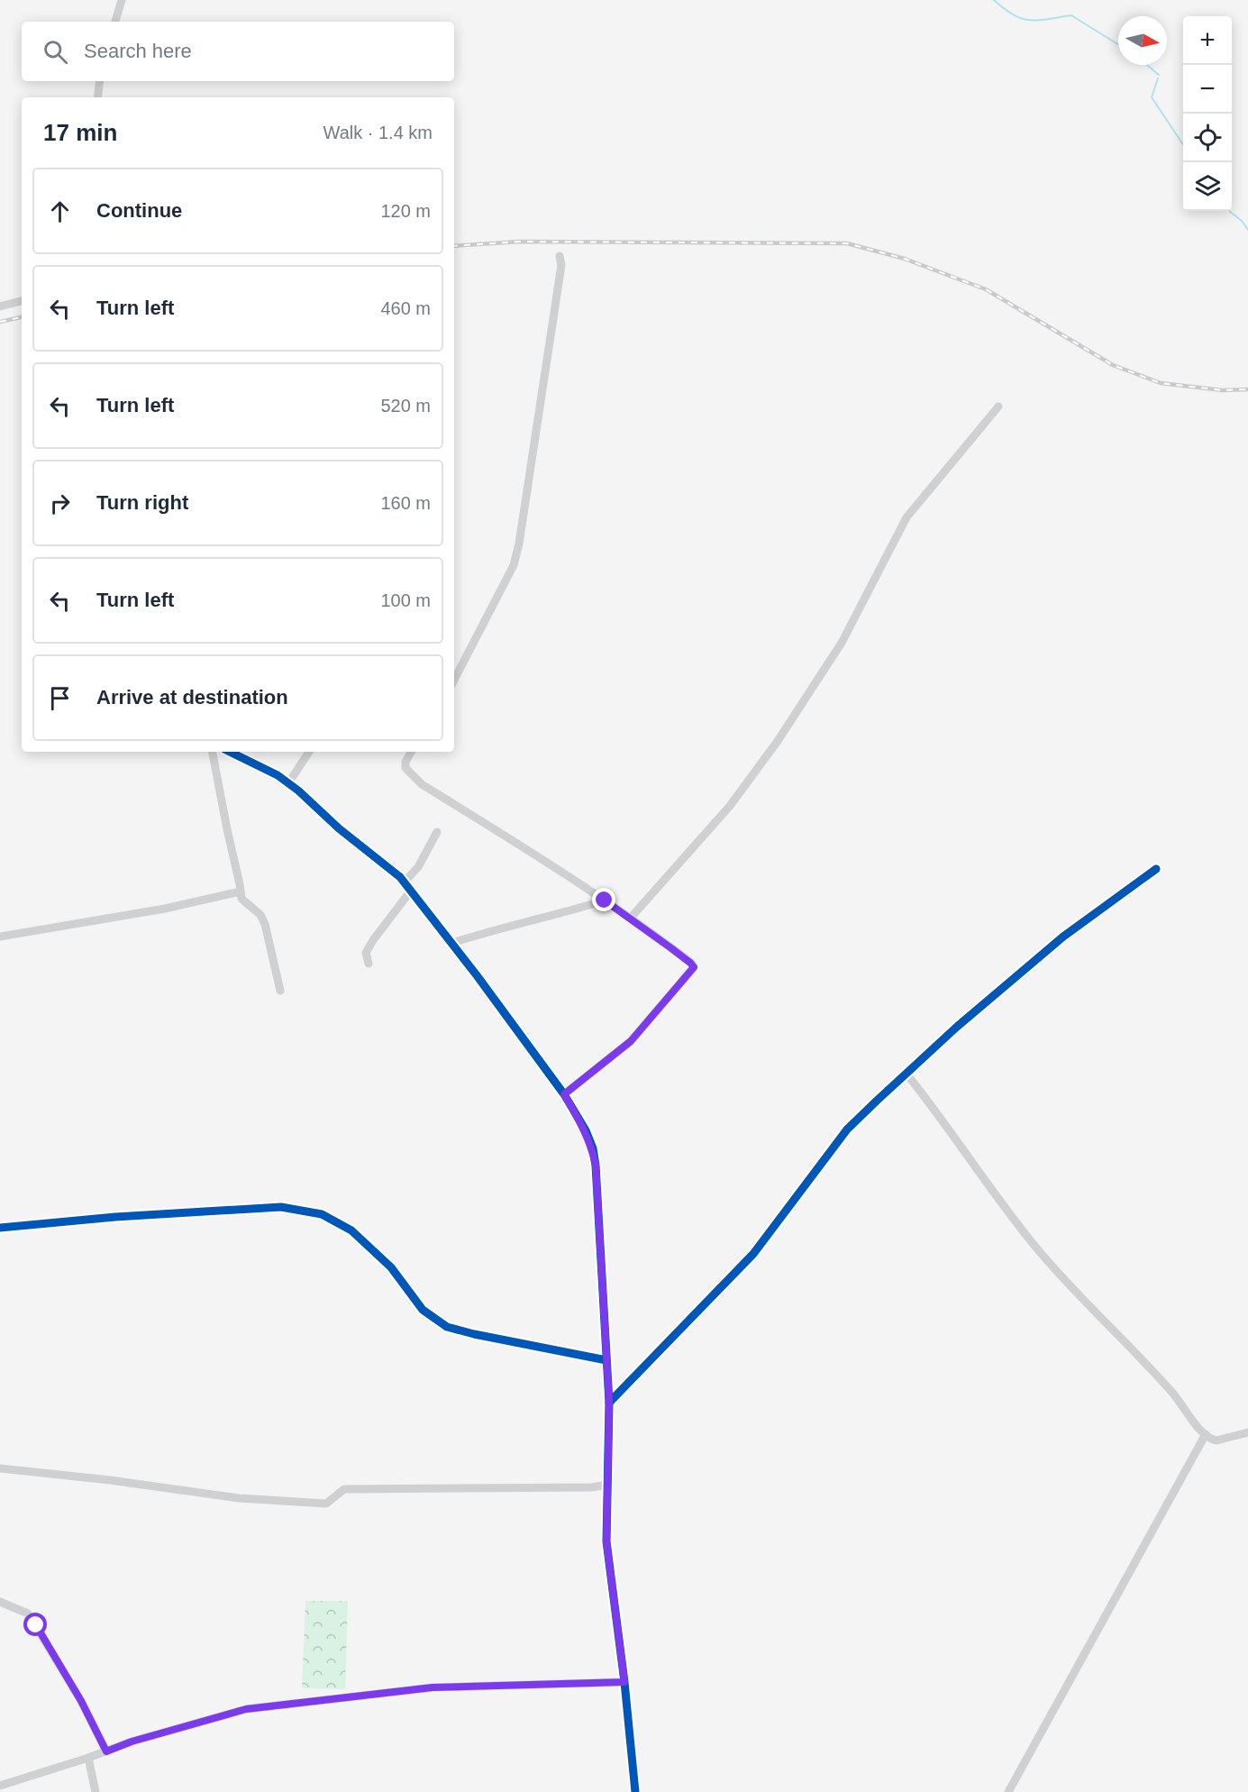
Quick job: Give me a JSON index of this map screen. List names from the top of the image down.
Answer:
{
  "north": "right",
  "page": {
    "map_buttons": ["+", "−"],
    "search": "Search here",
    "heading": ["17 min", "Walk · 1.4 km"],
    "list": [
      ["Continue", "120 m"],
      ["Turn left", "460 m"],
      ["Turn left", "520 m"],
      ["Turn right", "160 m"],
      ["Turn left", "100 m"],
      "Arrive at destination"
    ]
  }
}
